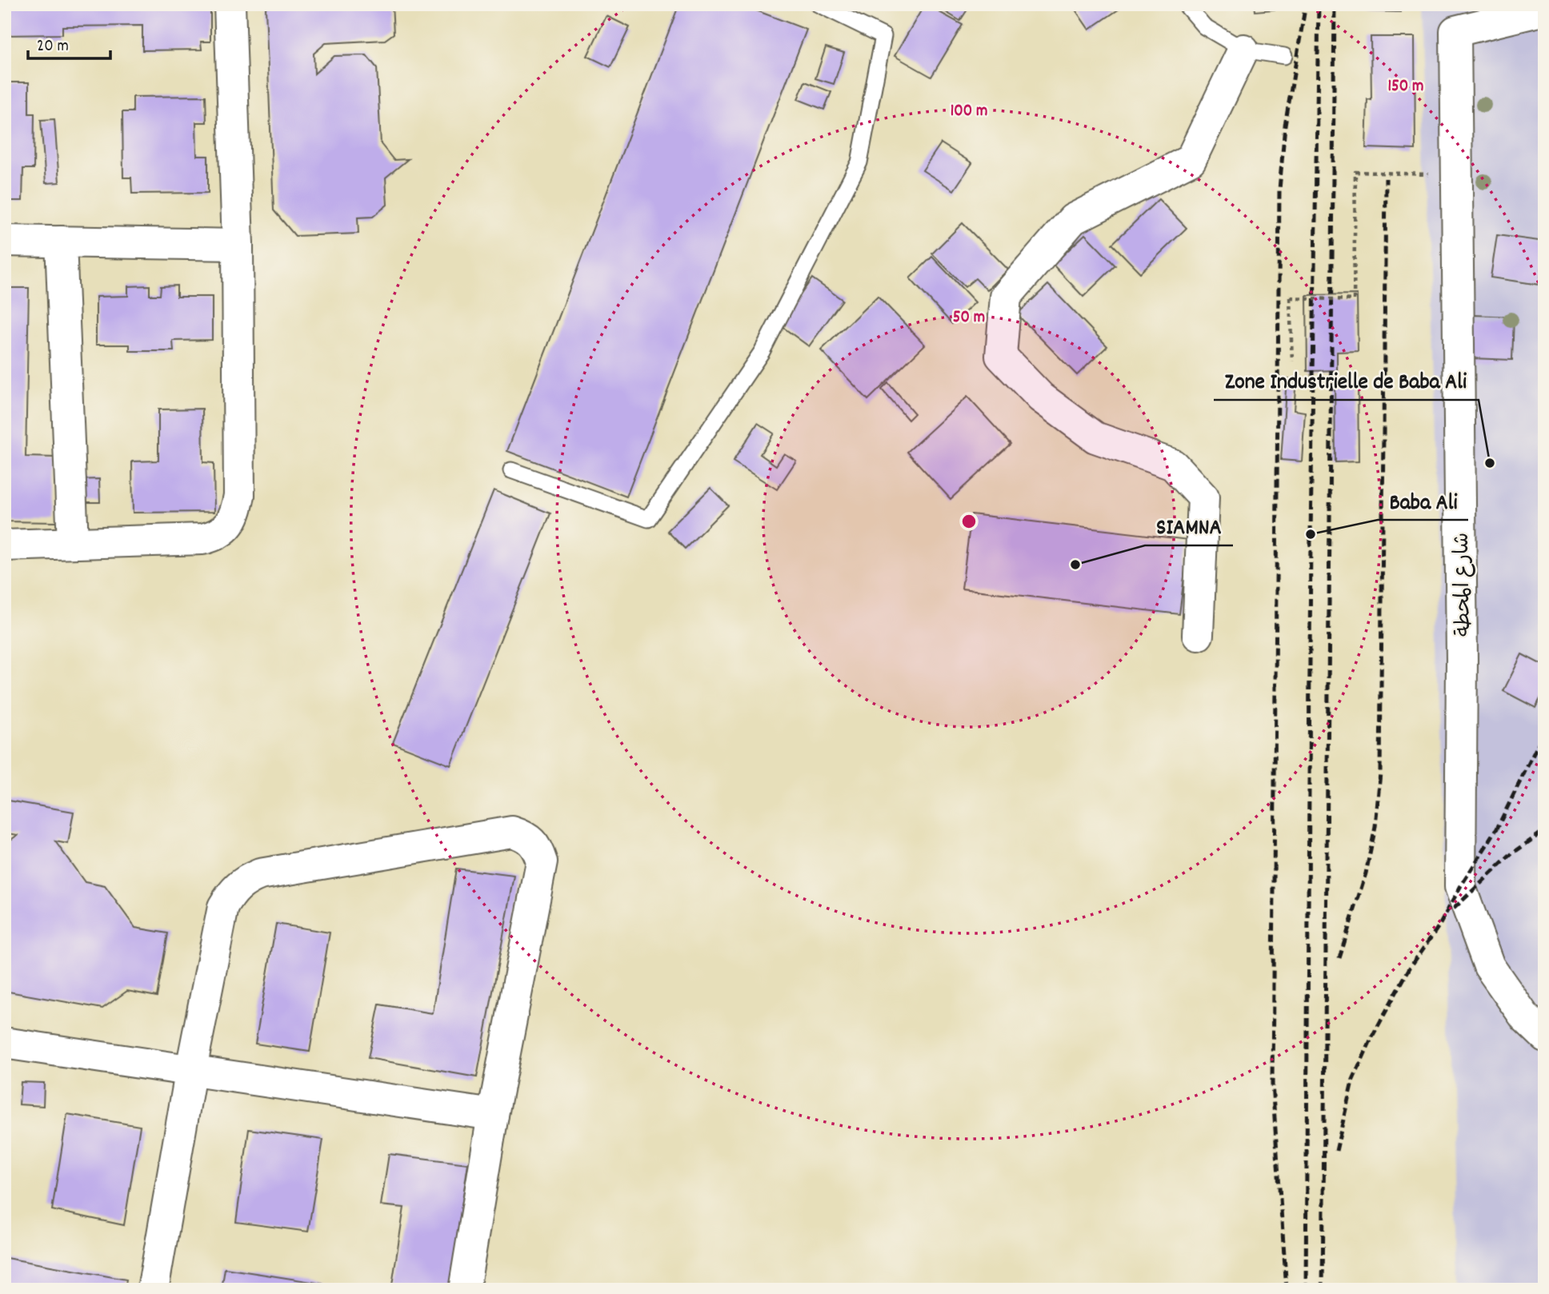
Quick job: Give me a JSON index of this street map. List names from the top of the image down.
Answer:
{
  "streets": {
    "street": ["شارع المحطة"]
  },
  "places": ["Zone Industrielle de Baba Ali", "Baba Ali", "SIAMNA"],
  "scale_bar": "20 m",
  "rings": ["150 m", "100 m", "50 m"]
}
